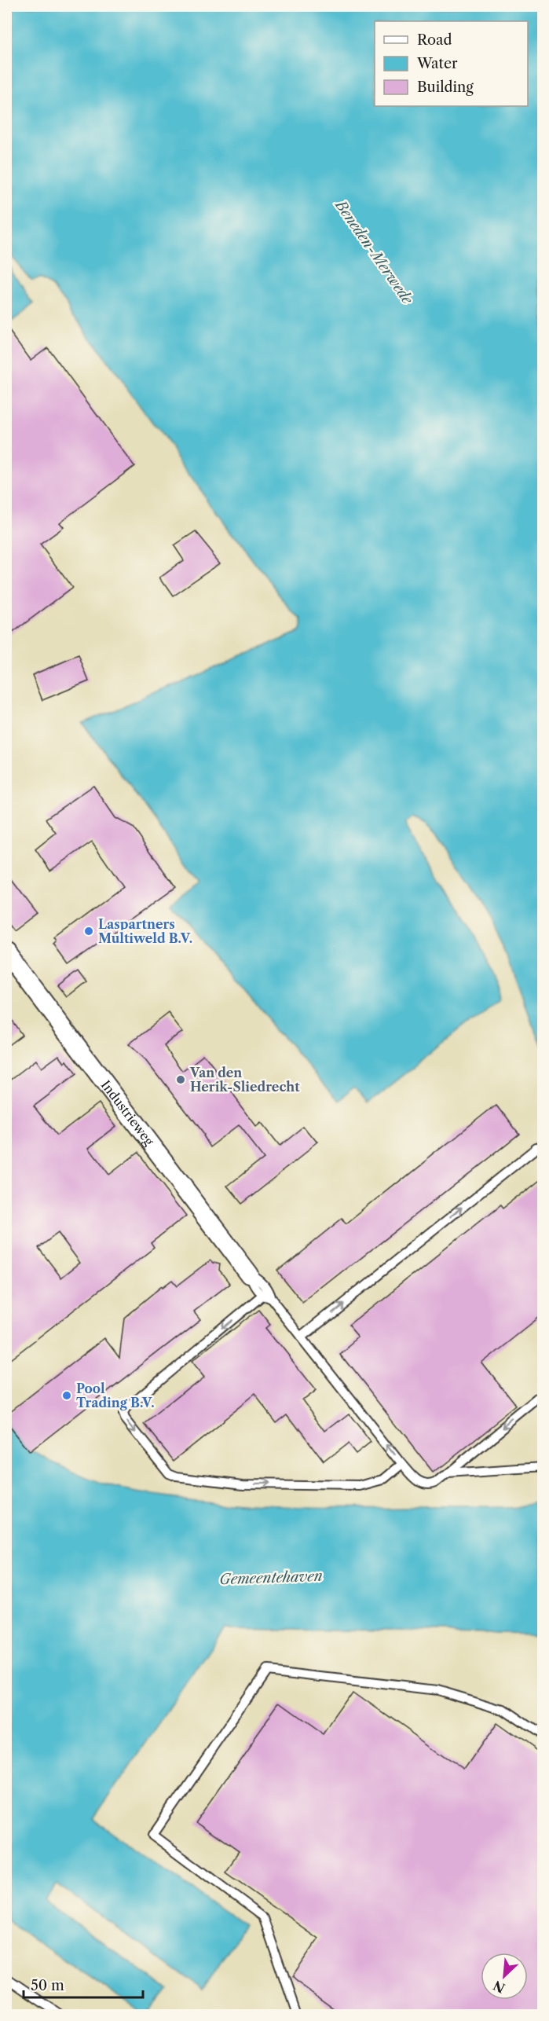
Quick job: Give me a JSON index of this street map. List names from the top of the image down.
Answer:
{
  "streets": {
    "street": ["Industrieweg"]
  },
  "water": ["Beneden-Merwede", "Gemeentehaven"],
  "places": ["Laspartners Multiweld B.V.", "Van den Herik-Sliedrecht", "Pool Trading B.V."],
  "legend": ["Road", "Water", "Building"],
  "scale_bar": "50 m",
  "north": "bottom left"
}
